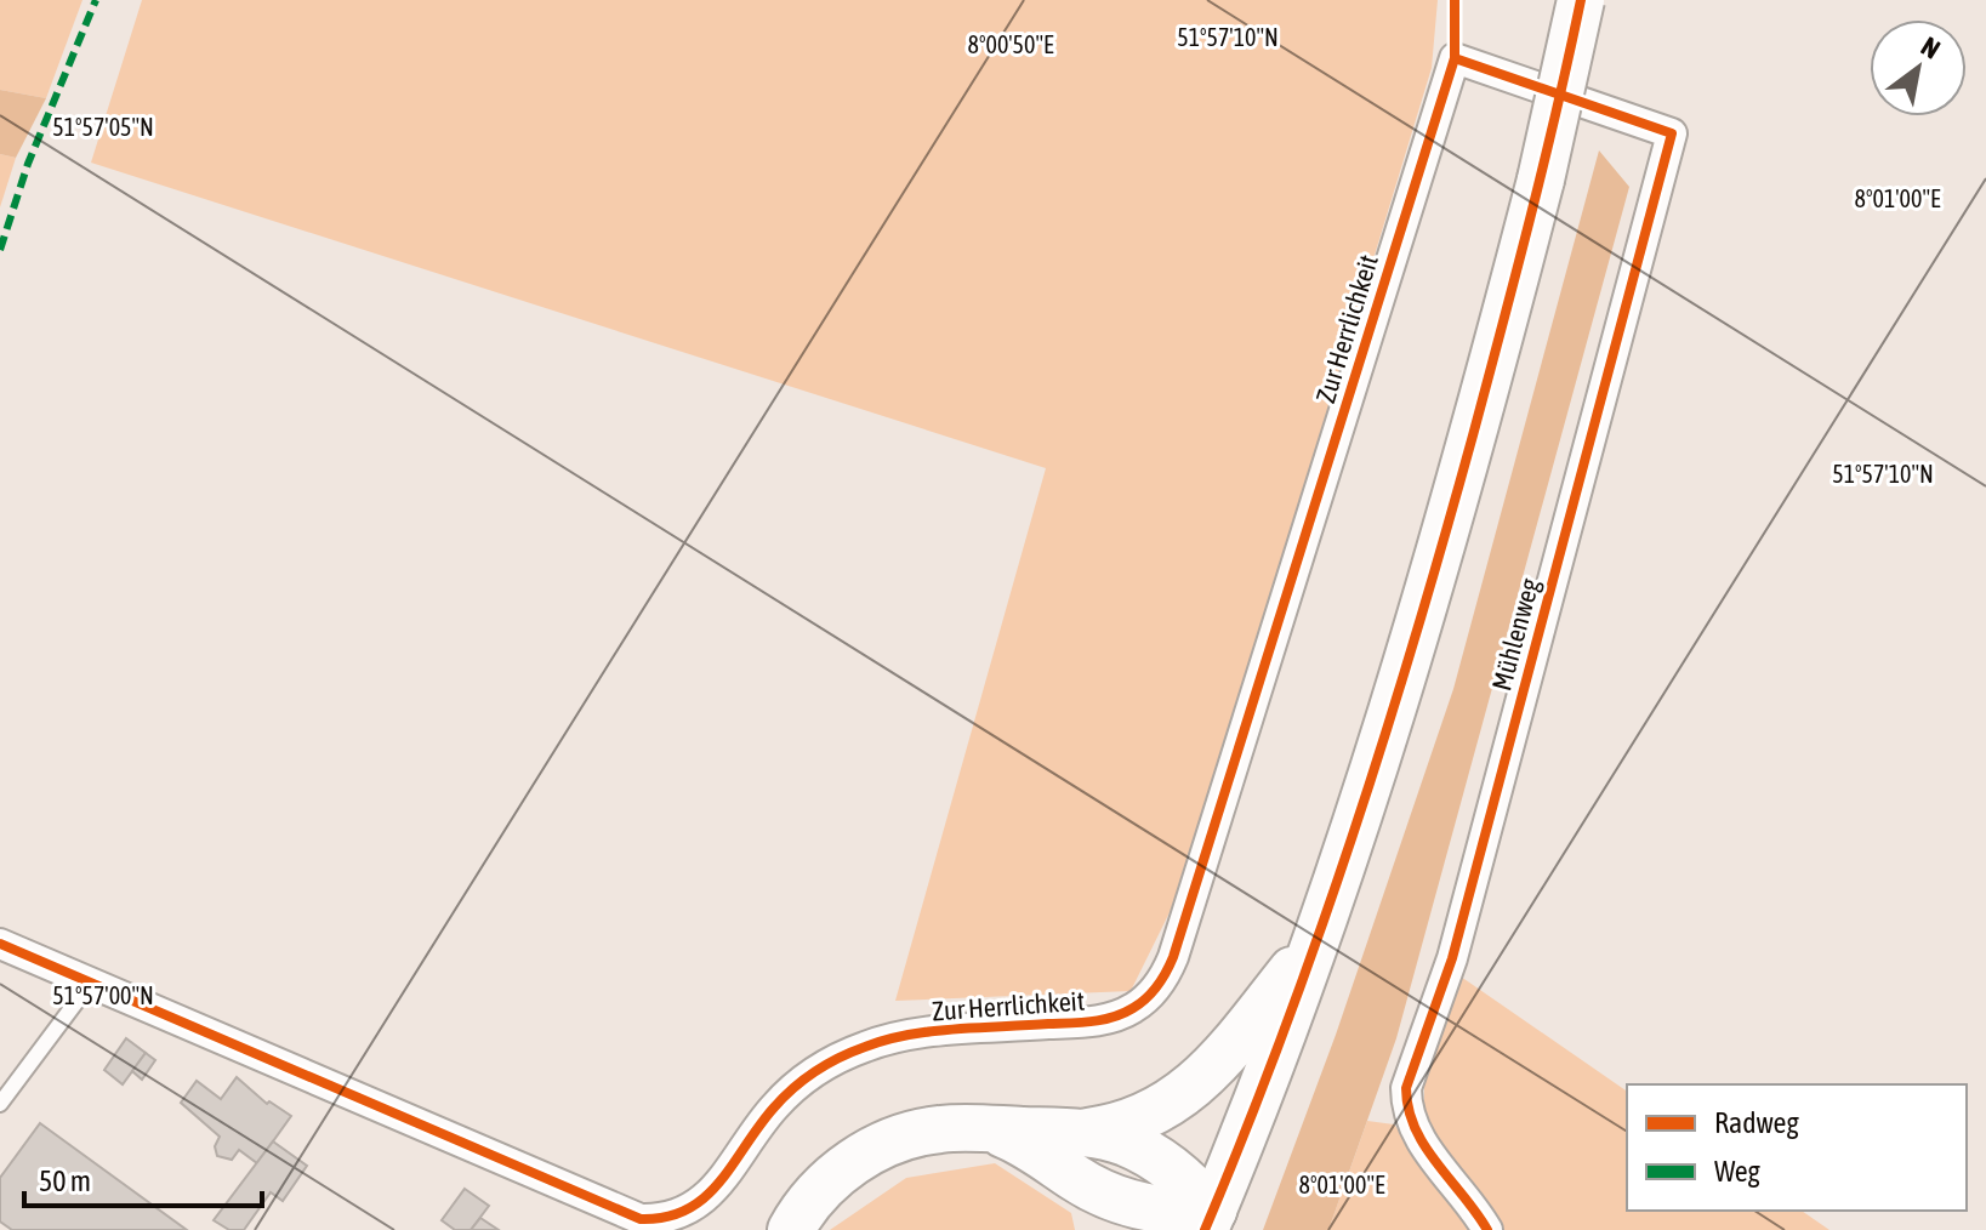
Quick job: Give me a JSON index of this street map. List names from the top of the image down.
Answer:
{
  "streets": {
    "street": ["Zur Herrlichkeit", "Mühlenweg"]
  },
  "crossings": [
    ["Zur Herrlichkeit", "Mühlenweg"]
  ],
  "legend": ["Radweg", "Weg"],
  "scale_bar": "50 m",
  "north": "top right",
  "coordinates": [
    "51°57'10\"N",
    "8°00'50\"E",
    "51°57'05\"N",
    "8°01'00\"E",
    "51°57'00\"N"
  ]
}
